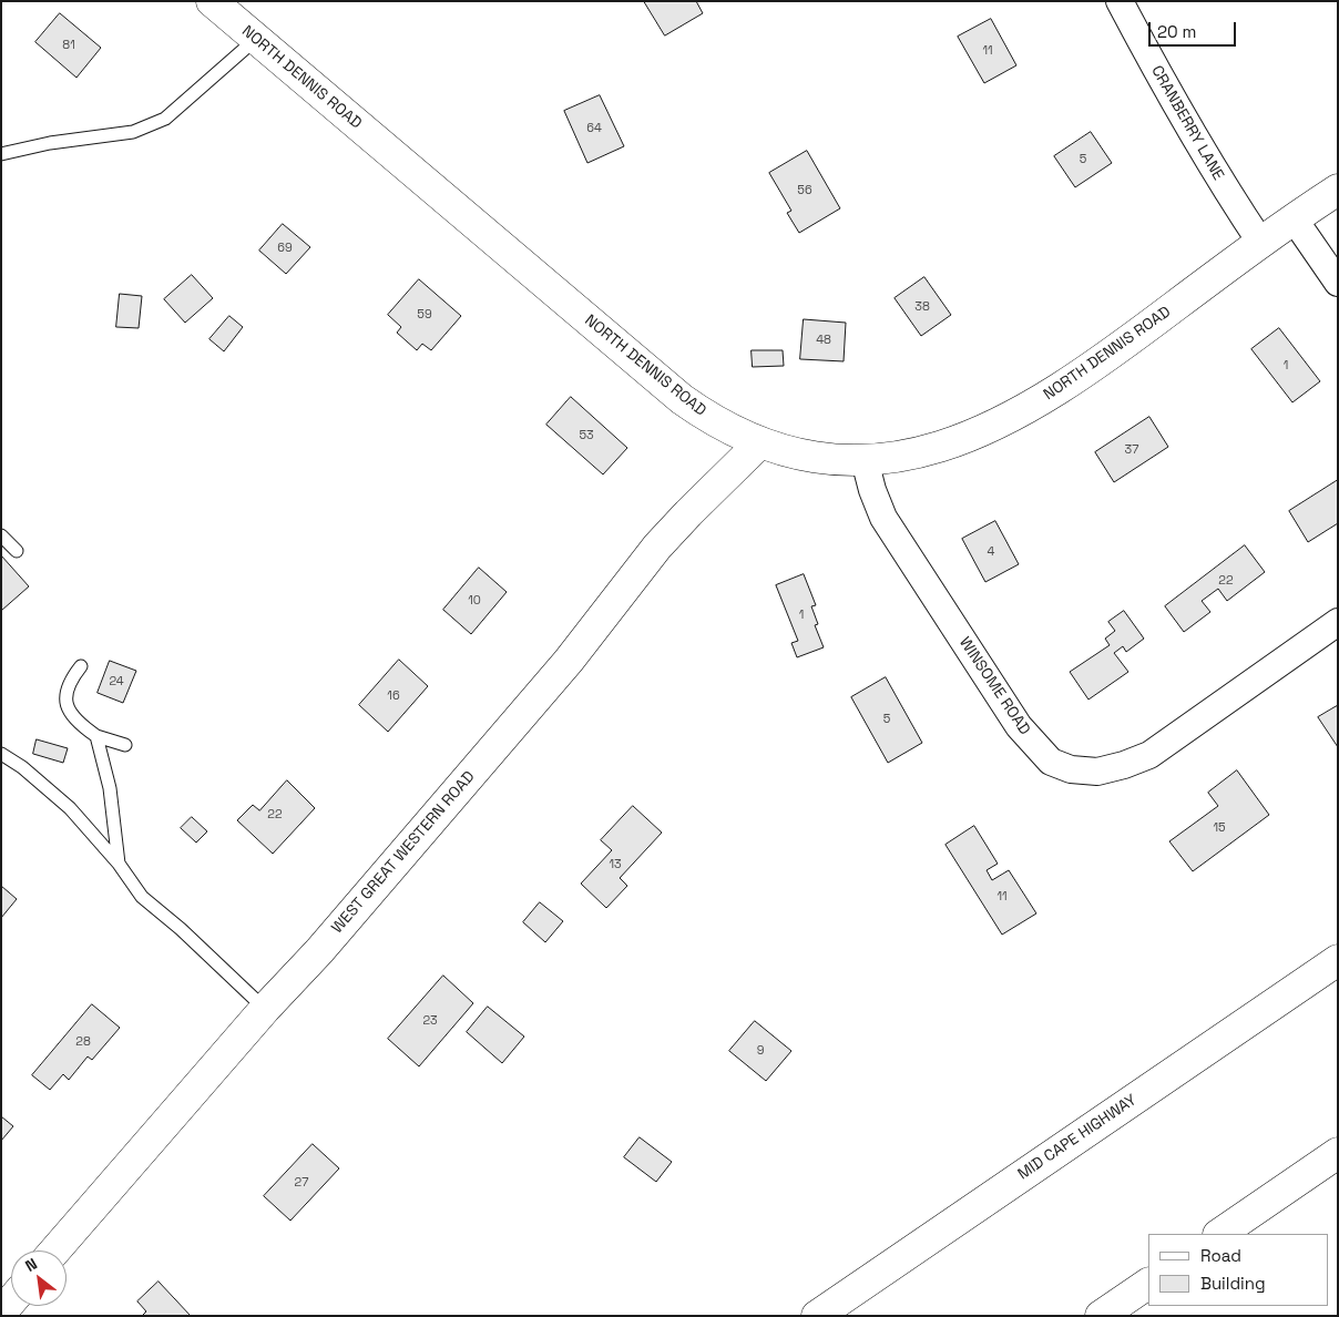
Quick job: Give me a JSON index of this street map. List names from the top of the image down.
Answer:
{
  "streets": {
    "main road": ["NORTH DENNIS ROAD", "WEST GREAT WESTERN ROAD", "MID CAPE HIGHWAY"],
    "street": ["CRANBERRY LANE", "WINSOME ROAD"]
  },
  "crossings": [
    ["NORTH DENNIS ROAD", "CRANBERRY LANE"],
    ["NORTH DENNIS ROAD", "WINSOME ROAD"],
    ["NORTH DENNIS ROAD", "WEST GREAT WESTERN ROAD"]
  ],
  "house_numbers": [
    "81",
    "11",
    "64",
    "5",
    "56",
    "69",
    "38",
    "59",
    "48",
    "1",
    "53",
    "37",
    "4",
    "22",
    "10",
    "1",
    "24",
    "16",
    "5",
    "22",
    "15",
    "13",
    "11",
    "23",
    "28",
    "9",
    "27"
  ],
  "legend": ["Road", "Building"],
  "scale_bar": "20 m",
  "north": "top left"
}
